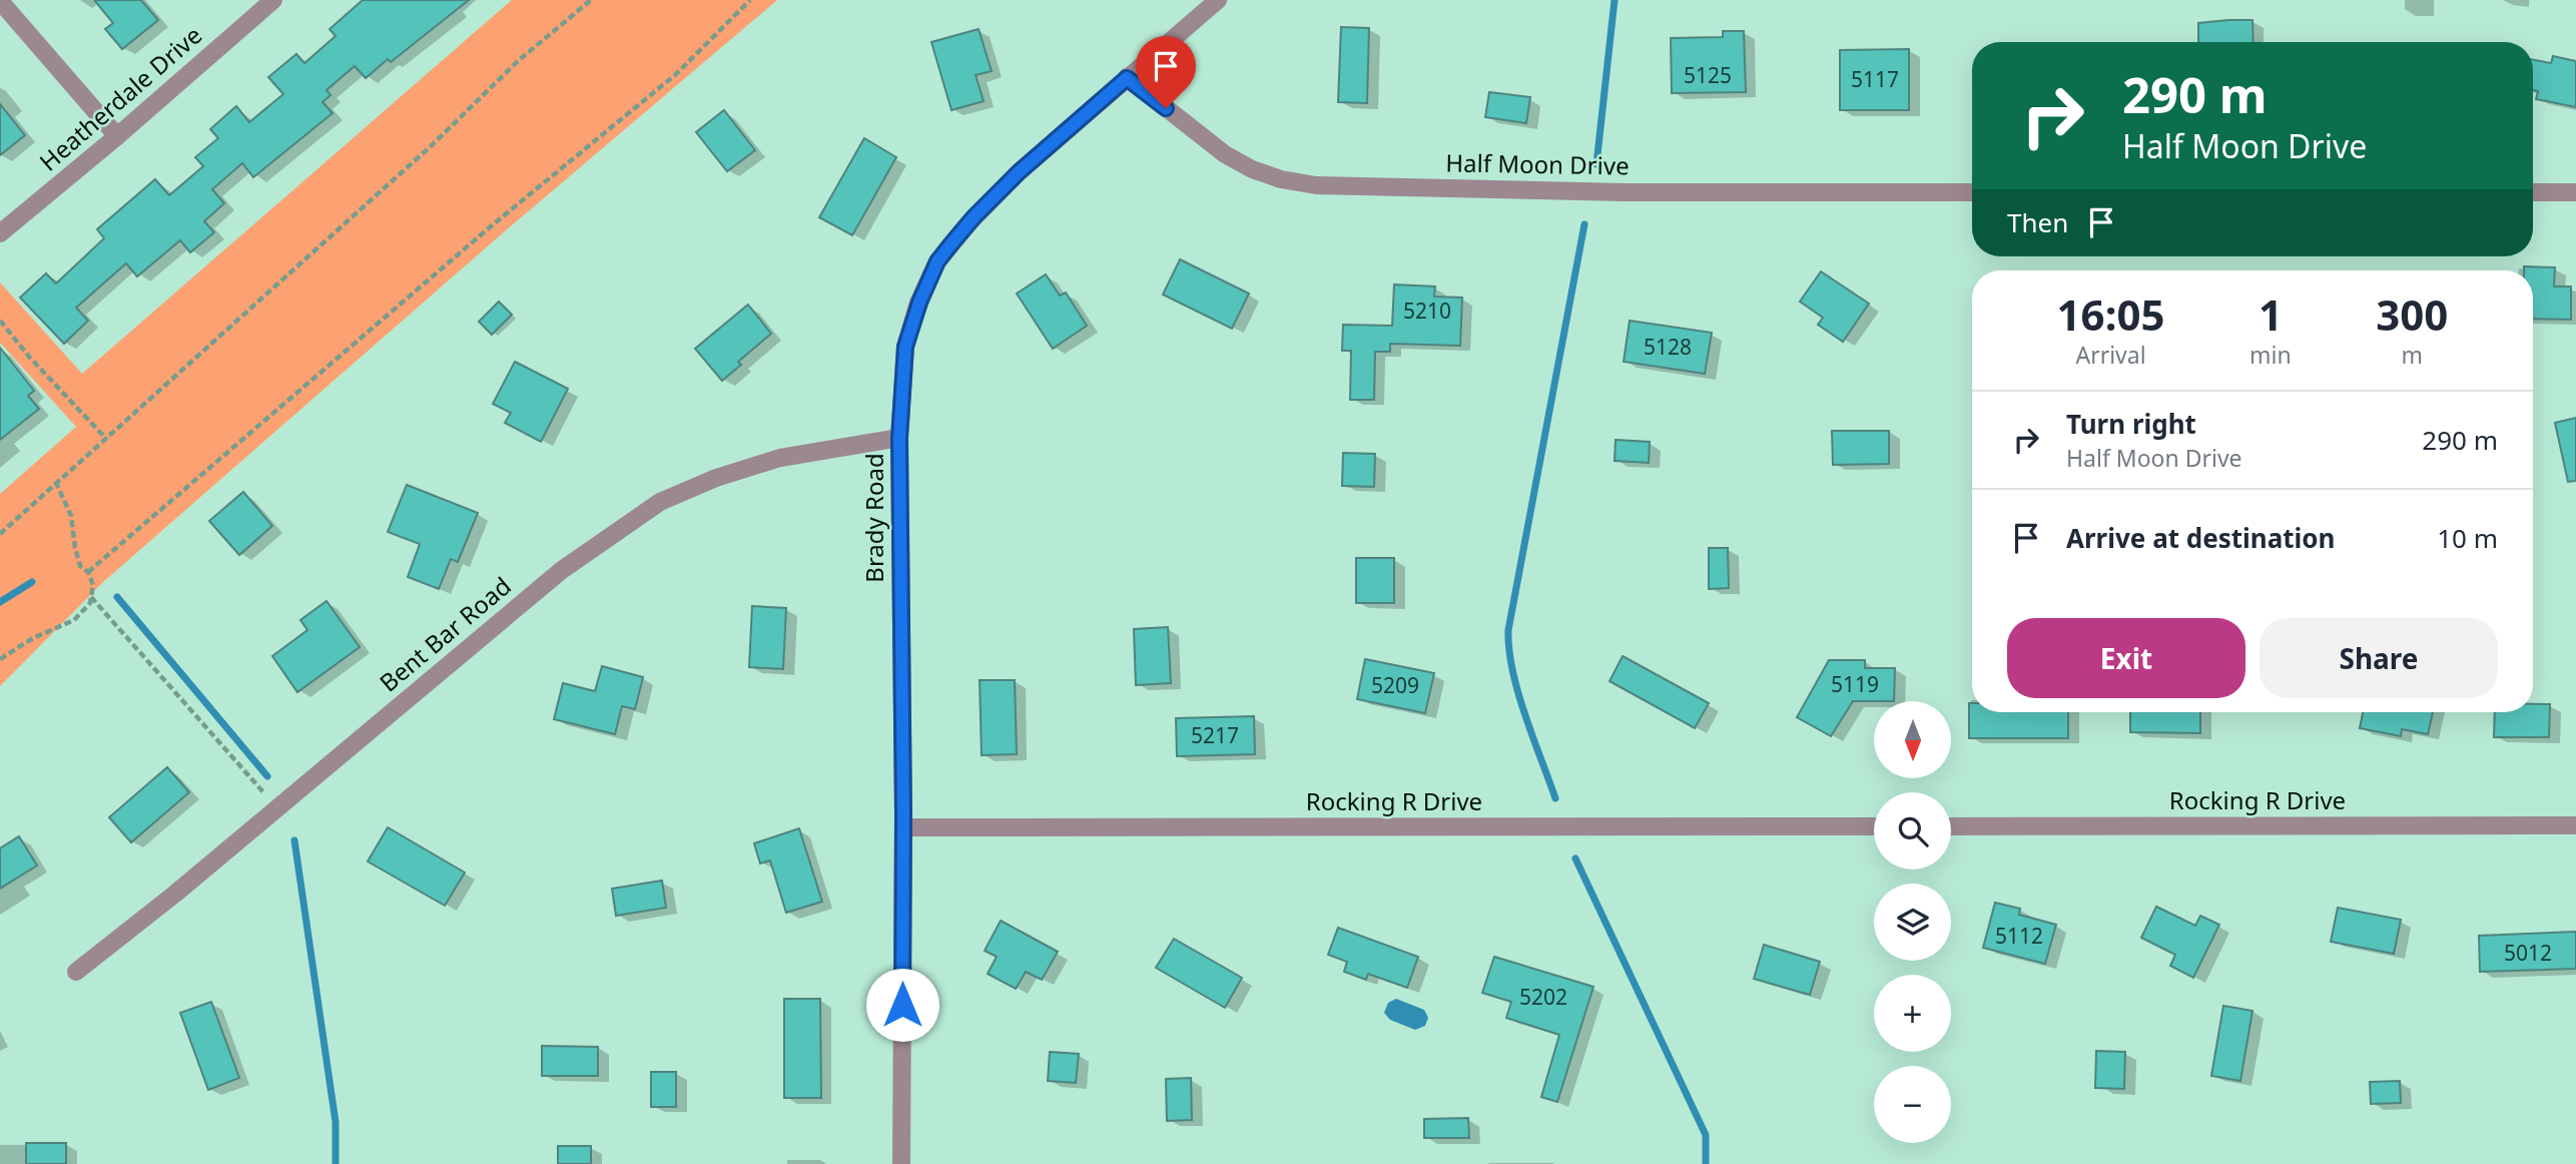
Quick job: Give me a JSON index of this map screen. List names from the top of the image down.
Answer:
{
  "streets": {
    "street": [
      "Heatherdale Drive",
      "Half Moon Drive",
      "Brady Road",
      "Bent Bar Road",
      "Rocking R Drive"
    ]
  },
  "crossings": [
    ["Half Moon Drive", "Brady Road"],
    ["Brady Road", "Bent Bar Road"],
    ["Brady Road", "Rocking R Drive"]
  ],
  "house_numbers": [
    "5125",
    "5117",
    "5210",
    "5128",
    "5119",
    "5209",
    "5217",
    "5112",
    "5012",
    "5202"
  ],
  "north": "bottom",
  "page": {
    "turn": ["290 m", "Half Moon Drive"],
    "then": "Then",
    "eta": [
      "16:05",
      "Arrival",
      "1",
      "min",
      "300",
      "m"
    ],
    "list": [
      {
        "name": "Turn right",
        "note": "Half Moon Drive",
        "value": "290 m"
      },
      {
        "name": "Arrive at destination",
        "value": "10 m"
      }
    ],
    "buttons": ["Exit", "Share"],
    "map_buttons": ["+", "−"]
  }
}
